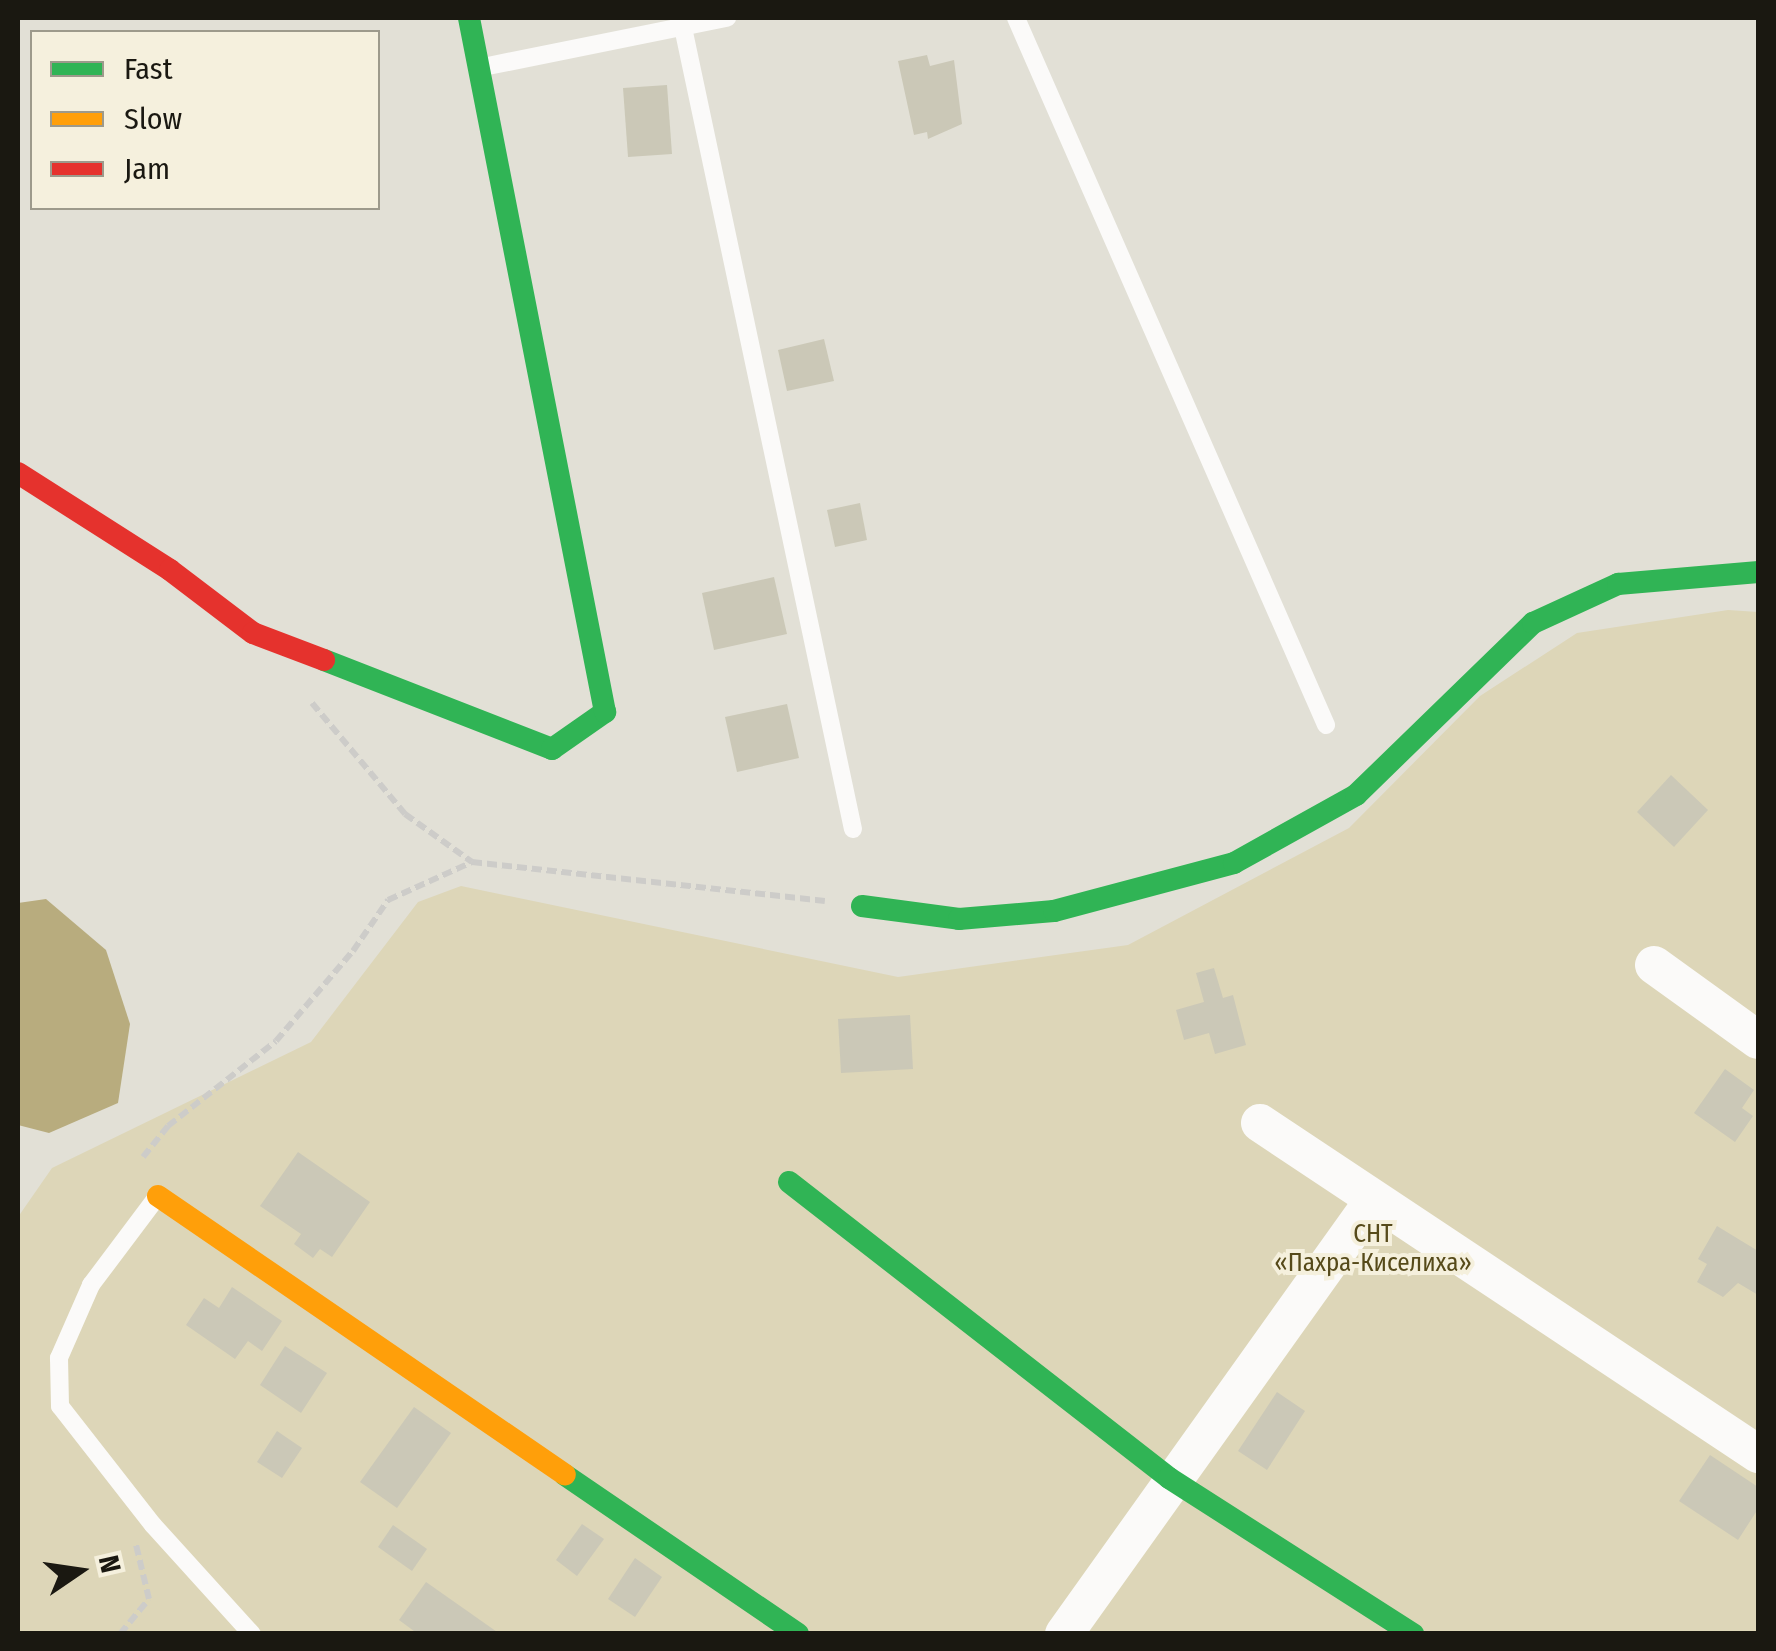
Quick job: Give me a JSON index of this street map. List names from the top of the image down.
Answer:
{
  "parks": ["СНТ «Пахра-Киселиха»"],
  "legend": ["Fast", "Slow", "Jam"],
  "north": "right"
}
